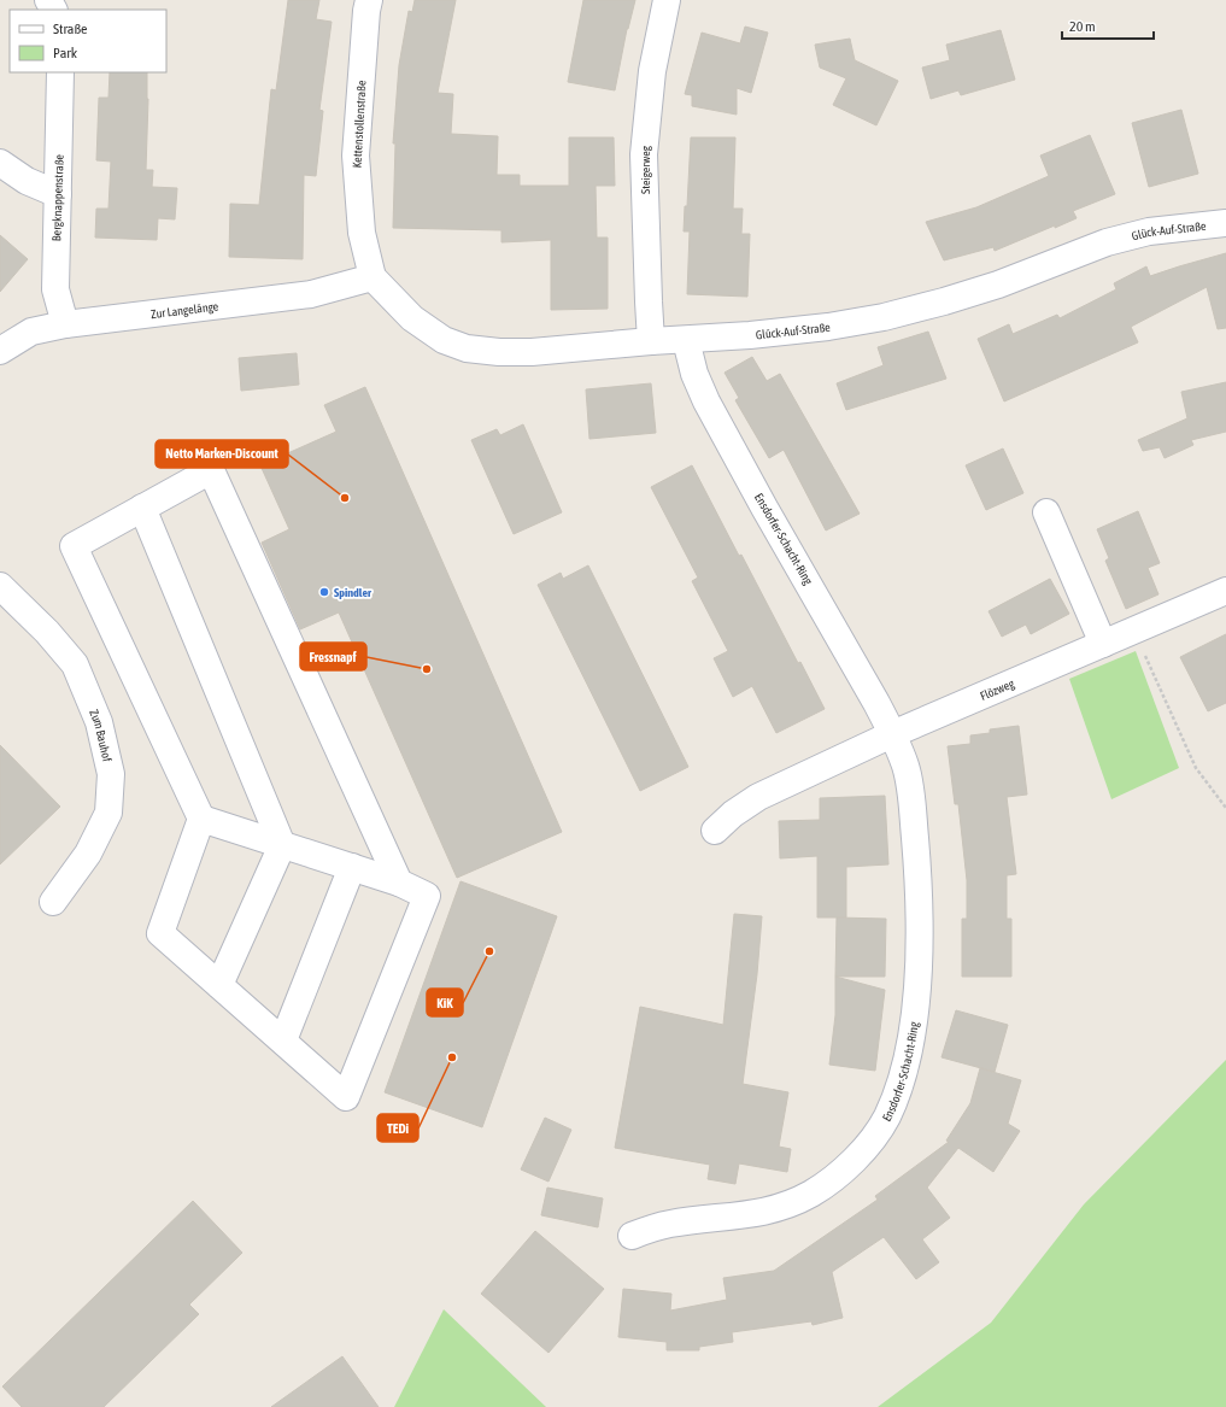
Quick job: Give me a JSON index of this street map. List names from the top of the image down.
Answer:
{
  "streets": {
    "street": [
      "Kettenstollenstraße",
      "Steigerweg",
      "Bergknappenstraße",
      "Glück-Auf-Straße",
      "Zur Langelänge",
      "Ensdorfer-Schacht-Ring",
      "Flözweg",
      "Zum Bauhof"
    ]
  },
  "crossings": [
    ["Kettenstollenstraße", "Glück-Auf-Straße"],
    ["Kettenstollenstraße", "Zur Langelänge"],
    ["Steigerweg", "Glück-Auf-Straße"],
    ["Bergknappenstraße", "Zur Langelänge"],
    ["Glück-Auf-Straße", "Zur Langelänge"],
    ["Glück-Auf-Straße", "Ensdorfer-Schacht-Ring"],
    ["Ensdorfer-Schacht-Ring", "Flözweg"]
  ],
  "places": [
    "Netto Marken-Discount",
    "Spindler",
    "Fressnapf",
    "KiK",
    "TEDi"
  ],
  "legend": ["Straße", "Park"],
  "scale_bar": "20 m"
}
